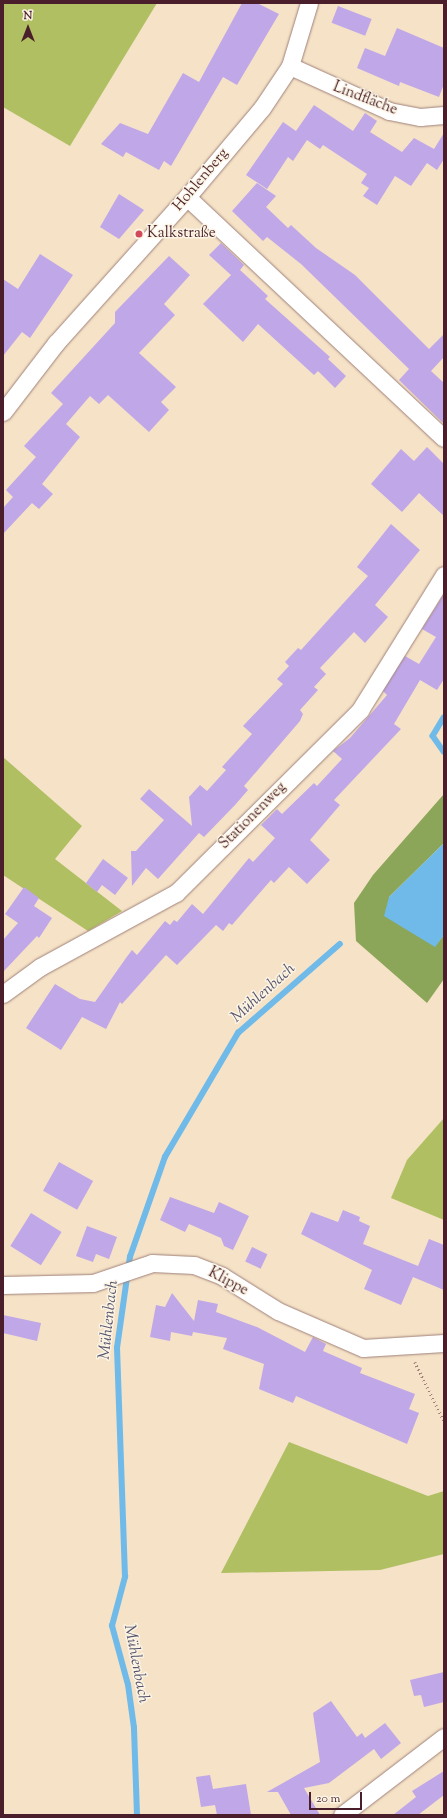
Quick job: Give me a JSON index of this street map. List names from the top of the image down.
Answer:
{
  "streets": {
    "street": [
      "Lindfläche",
      "Hohlenberg",
      "Stationenweg",
      "Klippe"
    ]
  },
  "crossings": [
    ["Lindfläche", "Hohlenberg"]
  ],
  "water": ["Mühlenbach"],
  "places": ["Kalkstraße"],
  "scale_bar": "20 m",
  "north": "top"
}
